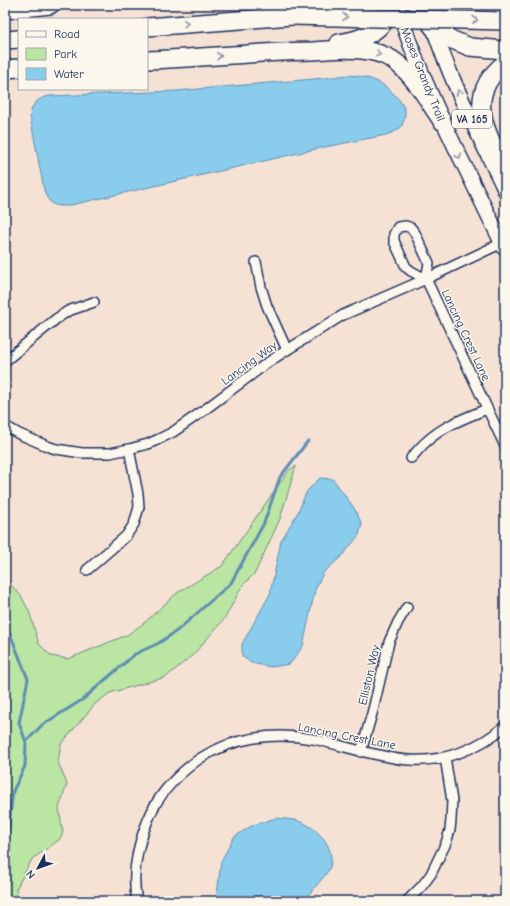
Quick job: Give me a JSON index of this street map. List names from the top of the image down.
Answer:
{
  "streets": {
    "main road": ["Moses Grandy Trail", "VA 165"],
    "street": ["Lancing Crest Lane", "Lancing Way", "Elliston Way"]
  },
  "crossings": [
    ["Moses Grandy Trail", "Lancing Way"],
    ["Lancing Crest Lane", "Lancing Way"],
    ["Lancing Crest Lane", "Elliston Way"]
  ],
  "legend": ["Road", "Park", "Water"],
  "north": "bottom left"
}
